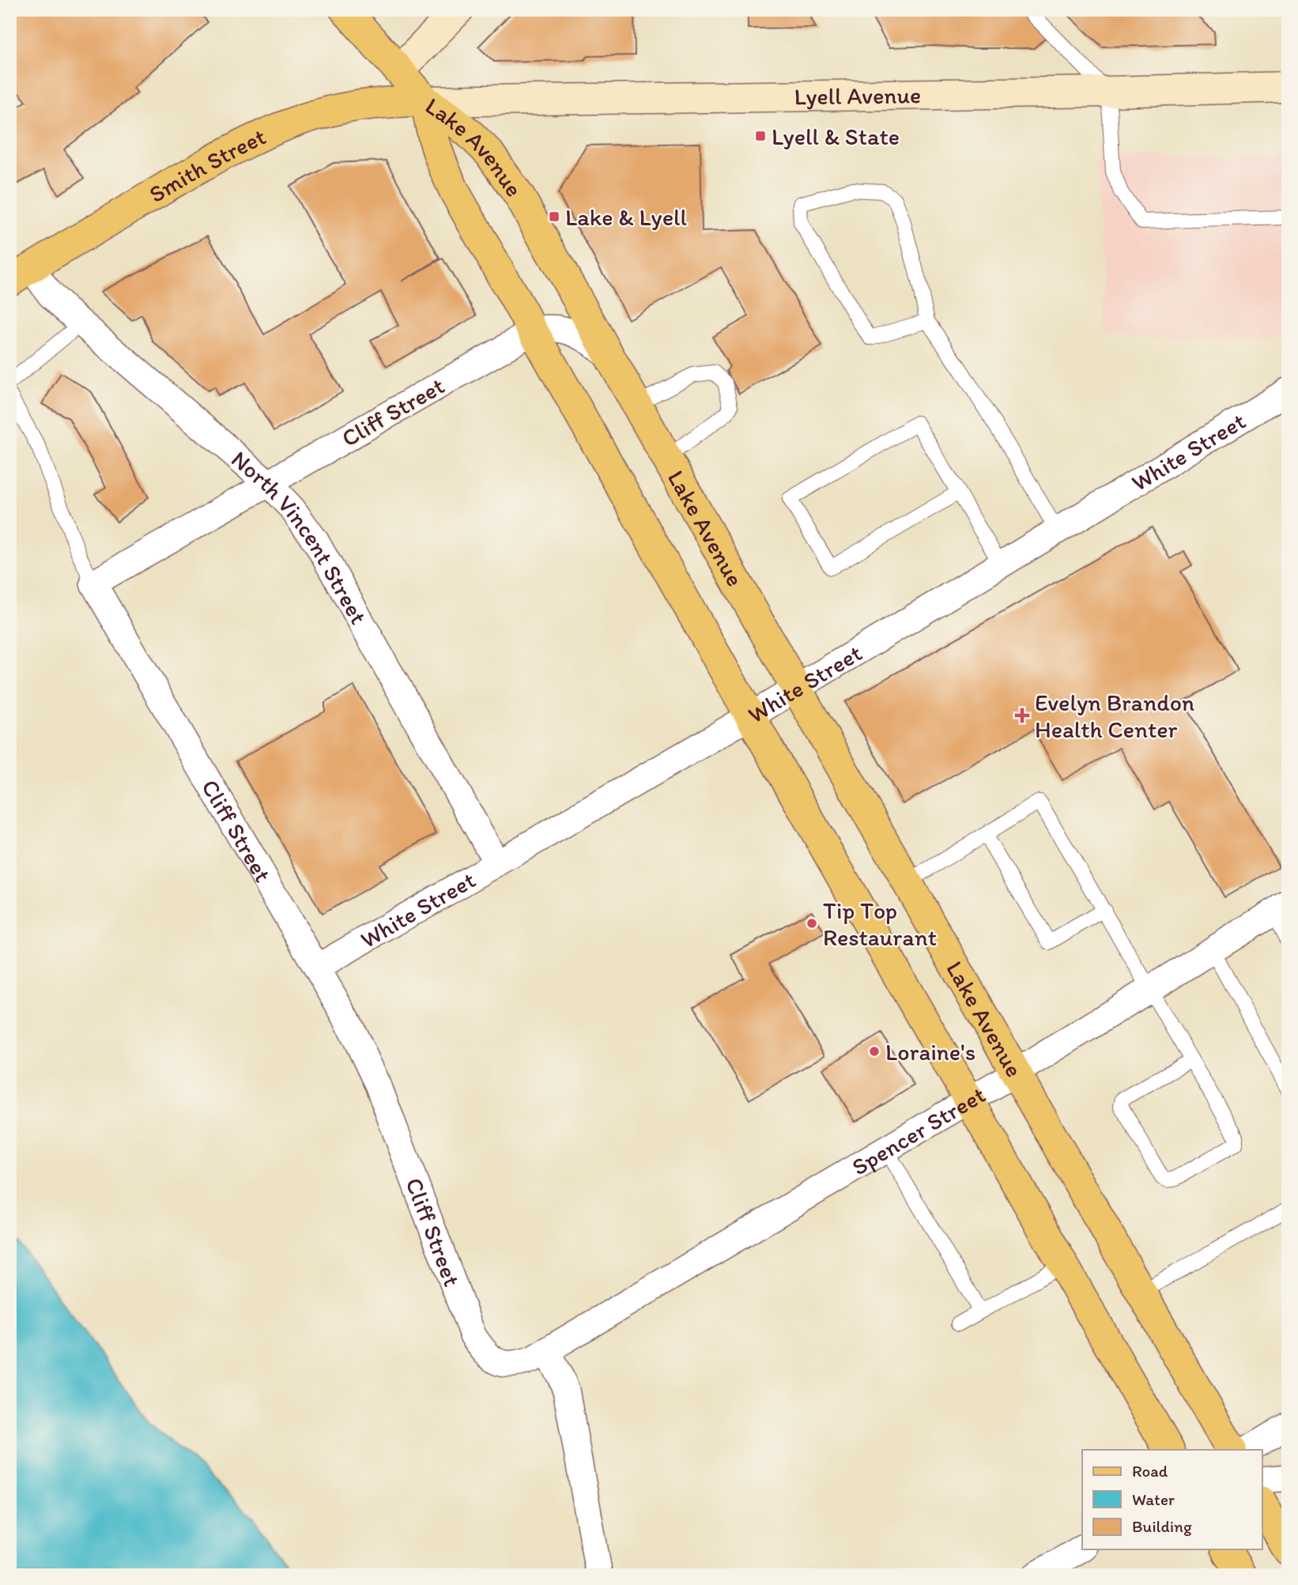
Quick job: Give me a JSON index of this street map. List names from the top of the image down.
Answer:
{
  "streets": {
    "main road": ["Lyell Avenue", "Lake Avenue", "Smith Street"],
    "street": [
      "Cliff Street",
      "White Street",
      "North Vincent Street",
      "Spencer Street"
    ]
  },
  "crossings": [
    ["Lyell Avenue", "Lake Avenue"],
    ["Lyell Avenue", "Smith Street"],
    ["Lake Avenue", "Smith Street"],
    ["Lake Avenue", "Cliff Street"],
    ["Lake Avenue", "White Street"],
    ["Lake Avenue", "Spencer Street"],
    ["Smith Street", "North Vincent Street"],
    ["Cliff Street", "White Street"],
    ["Cliff Street", "North Vincent Street"],
    ["Cliff Street", "Spencer Street"],
    ["White Street", "North Vincent Street"]
  ],
  "places": {
    "transit": ["Lyell & State", "Lake & Lyell"],
    "health": ["Evelyn Brandon Health Center"],
    "other": ["Tip Top Restaurant", "Loraine's"]
  },
  "legend": ["Road", "Water", "Building"]
}
